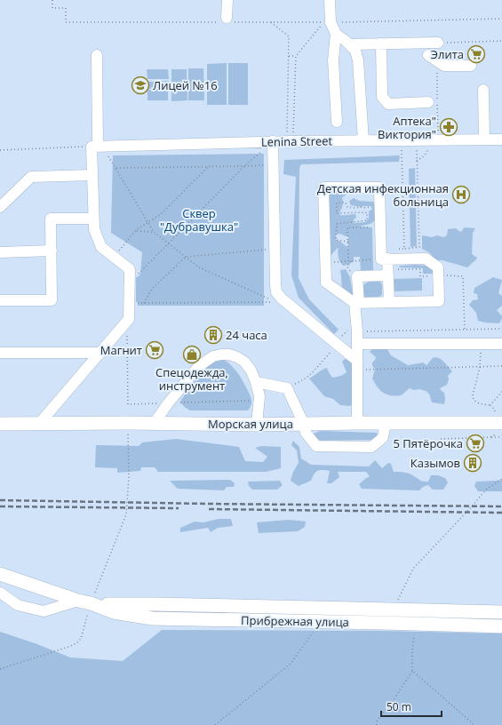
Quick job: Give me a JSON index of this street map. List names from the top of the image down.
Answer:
{
  "streets": {
    "main road": ["Морская улица", "Прибрежная улица"],
    "street": ["Lenina Street"]
  },
  "parks": ["Сквер \"Дубравушка\""],
  "places": {
    "supermarket": ["Элита", "Магнит", "5 Пятёрочка"],
    "school or university": ["Лицей №16"],
    "pharmacy": ["Аптека\" Виктория\""],
    "hospital": ["Детская инфекционная больница"],
    "building": ["24 часа", "Казымов"],
    "shop": ["Спецодежда, инструмент"]
  },
  "scale_bar": "50 m"
}
